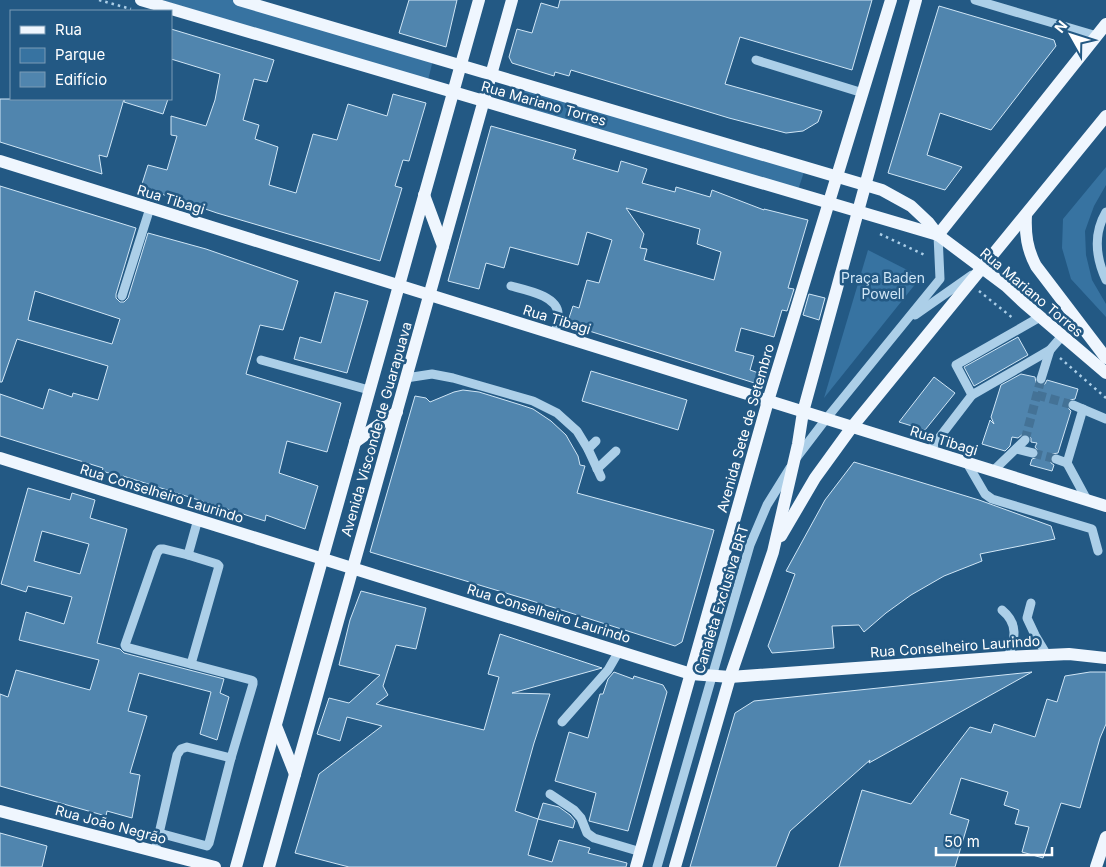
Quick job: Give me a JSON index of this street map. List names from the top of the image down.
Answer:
{
  "streets": {
    "main road": [
      "Rua Mariano Torres",
      "Rua Tibagi",
      "Avenida Sete de Setembro",
      "Avenida Visconde de Guarapuava",
      "Rua Conselheiro Laurindo",
      "Rua João Negrão"
    ],
    "street": ["Canaleta Exclusiva BRT"]
  },
  "crossings": [
    ["Rua Mariano Torres", "Avenida Sete de Setembro"],
    ["Rua Mariano Torres", "Avenida Visconde de Guarapuava"],
    ["Rua Mariano Torres", "Canaleta Exclusiva BRT"],
    ["Rua Tibagi", "Avenida Sete de Setembro"],
    ["Rua Tibagi", "Avenida Visconde de Guarapuava"],
    ["Rua Tibagi", "Canaleta Exclusiva BRT"],
    ["Avenida Sete de Setembro", "Rua Conselheiro Laurindo"],
    ["Avenida Visconde de Guarapuava", "Rua Conselheiro Laurindo"],
    ["Rua Conselheiro Laurindo", "Canaleta Exclusiva BRT"]
  ],
  "parks": ["Praça Baden Powell"],
  "legend": ["Rua", "Parque", "Edifício"],
  "scale_bar": "50 m",
  "north": "top left"
}
